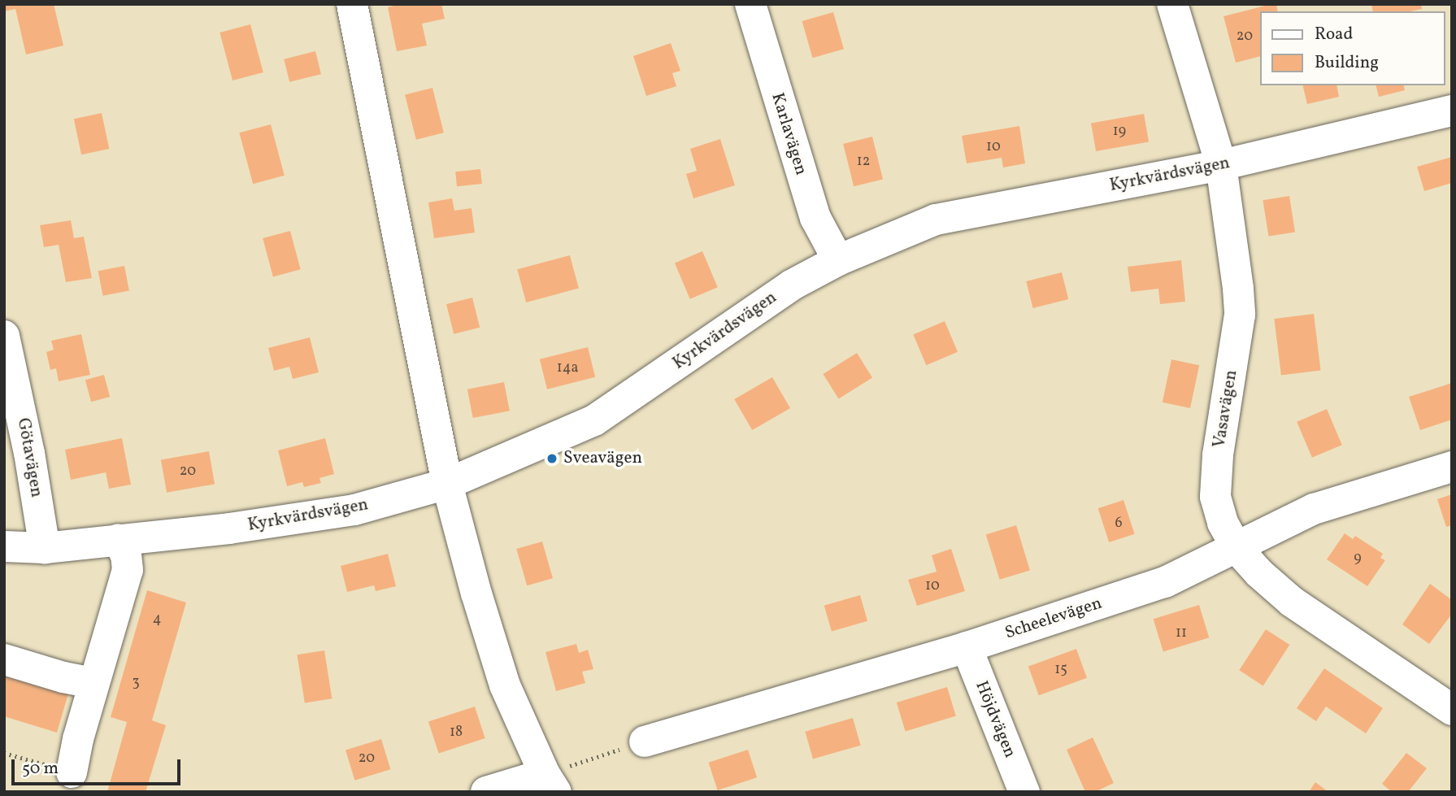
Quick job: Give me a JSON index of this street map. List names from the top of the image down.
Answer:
{
  "streets": {
    "street": [
      "Karlavägen",
      "Kyrkvärdsvägen",
      "Vasavägen",
      "Götavägen",
      "Scheelevägen",
      "Höjdvägen"
    ]
  },
  "crossings": [
    ["Karlavägen", "Kyrkvärdsvägen"],
    ["Kyrkvärdsvägen", "Vasavägen"],
    ["Kyrkvärdsvägen", "Götavägen"],
    ["Vasavägen", "Scheelevägen"],
    ["Scheelevägen", "Höjdvägen"]
  ],
  "places": ["Sveavägen"],
  "house_numbers": [
    "20",
    "19",
    "10",
    "12",
    "14a",
    "20",
    "6",
    "9",
    "10",
    "4",
    "11",
    "15",
    "3",
    "18",
    "20"
  ],
  "legend": ["Road", "Building"],
  "scale_bar": "50 m"
}
